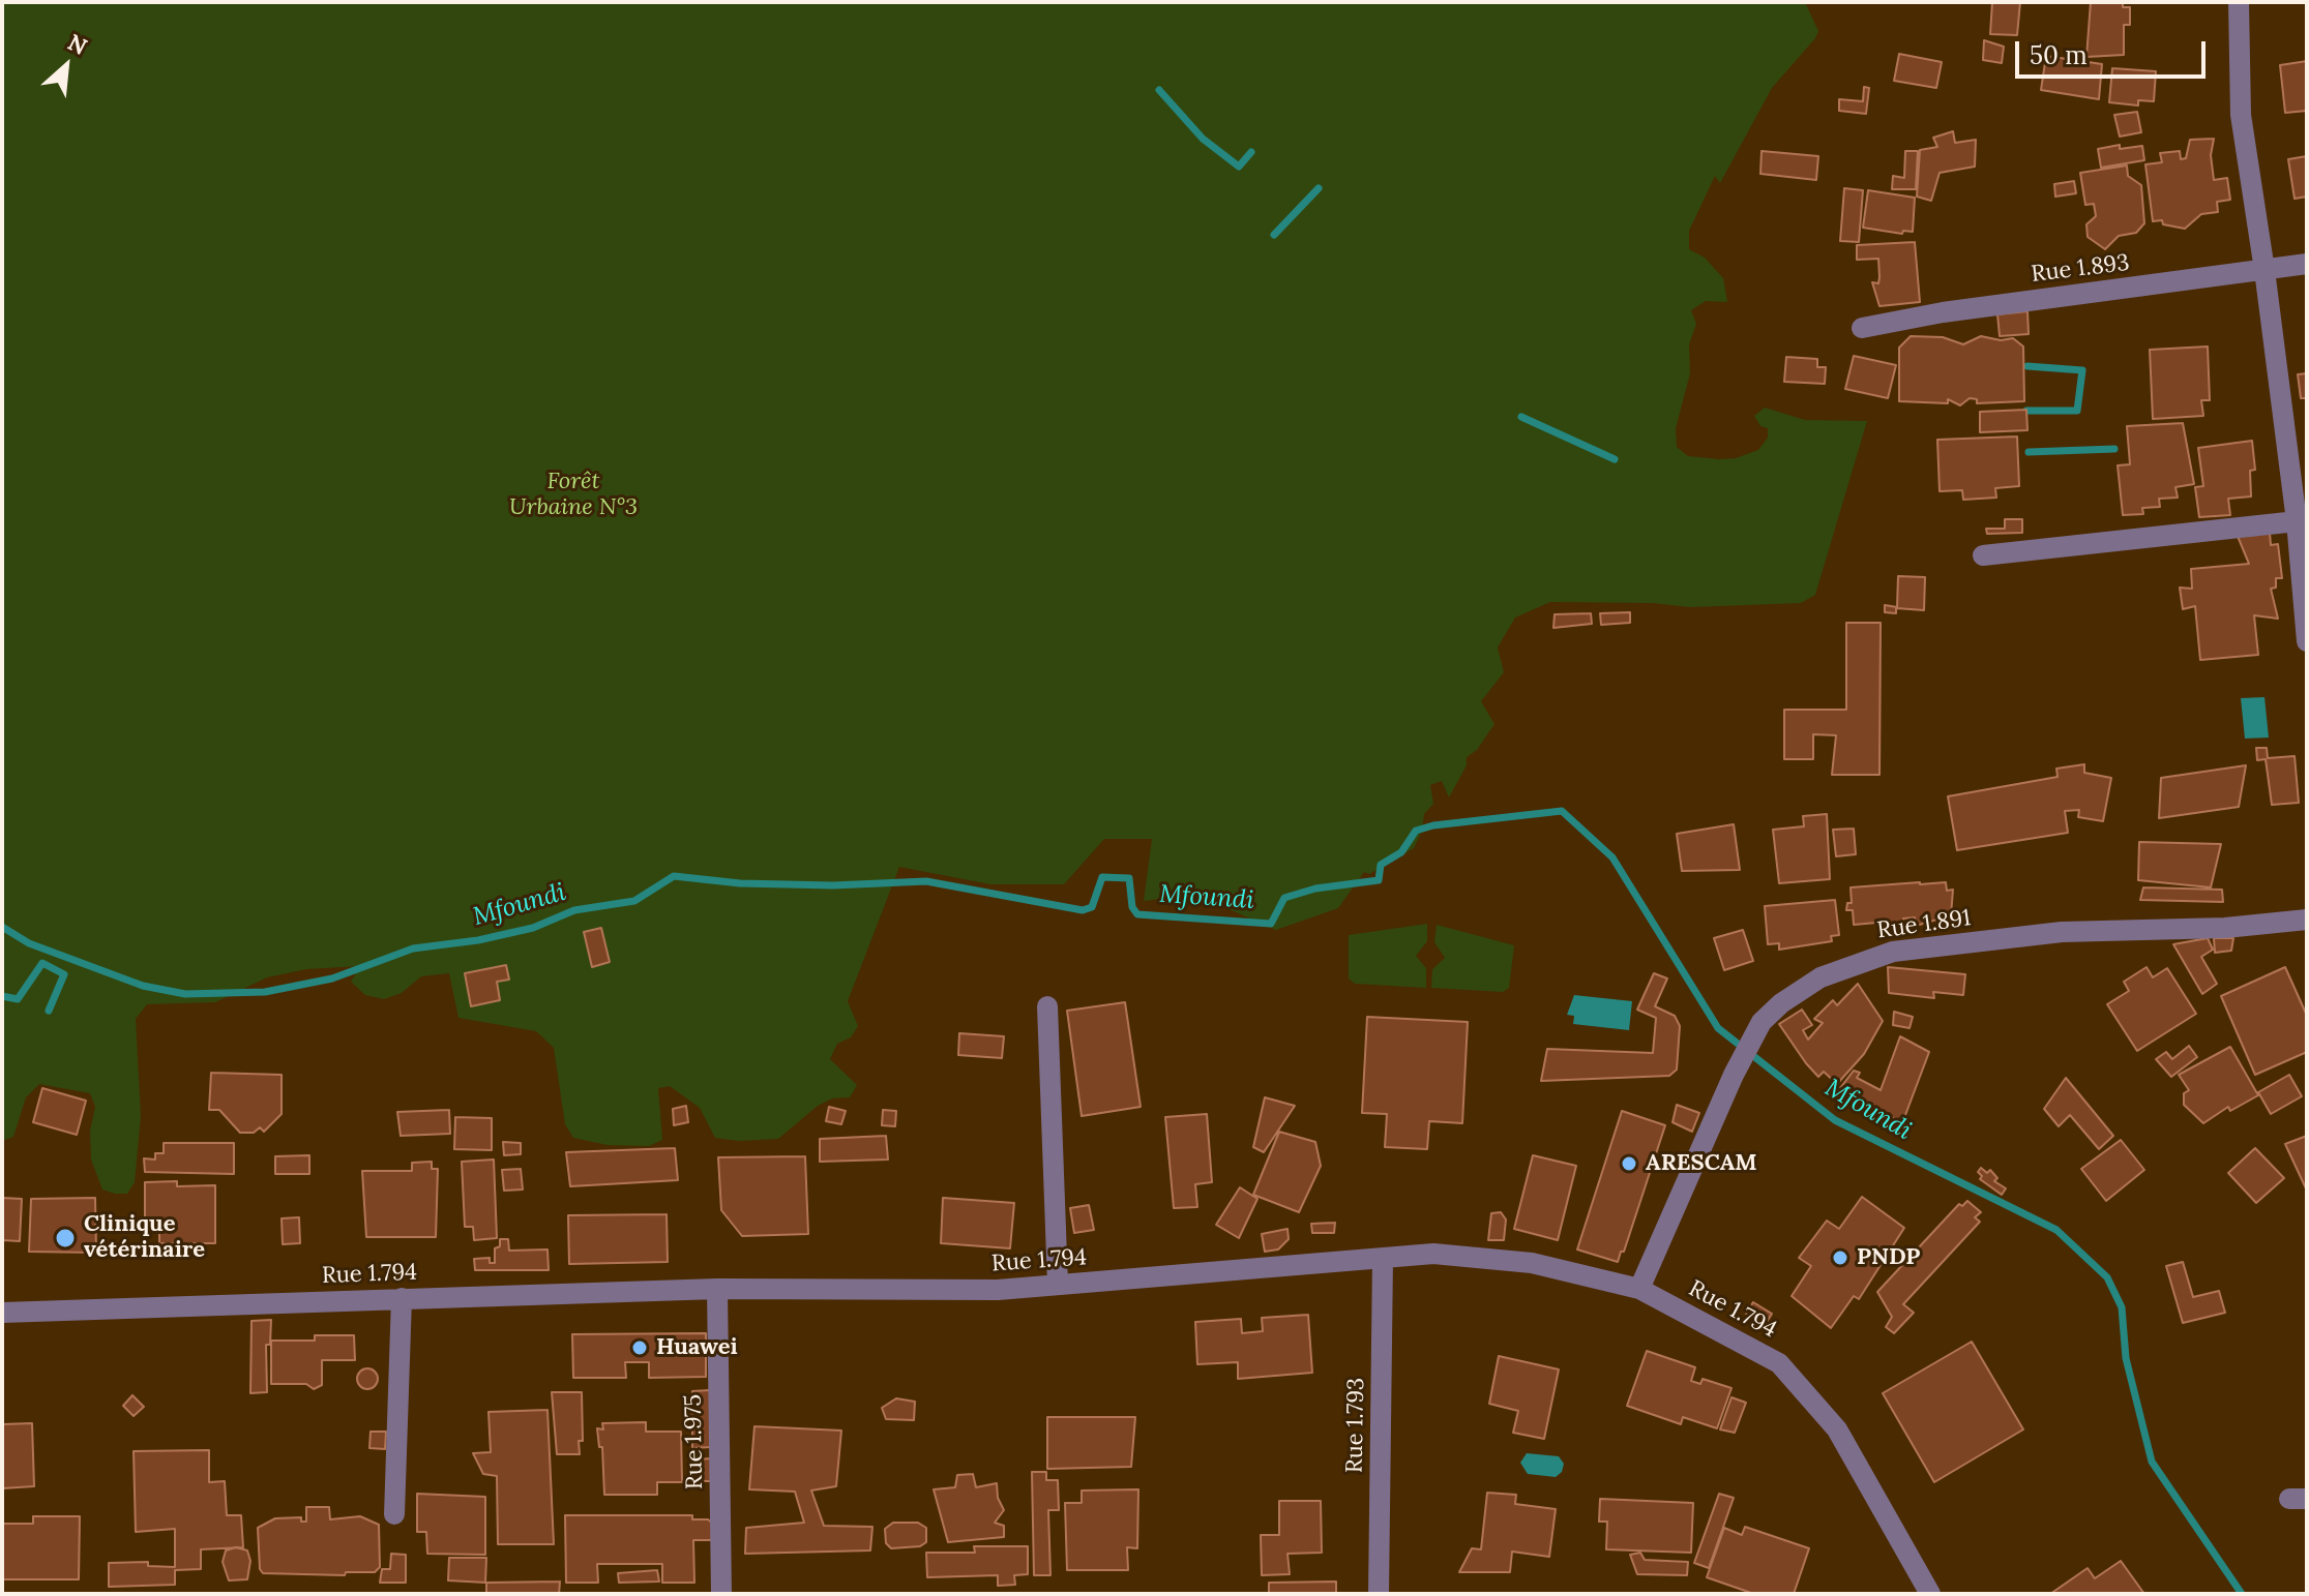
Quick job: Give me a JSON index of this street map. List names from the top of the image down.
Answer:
{
  "streets": {
    "street": [
      "Rue 1.893",
      "Rue 1.891",
      "Rue 1.794",
      "Rue 1.793",
      "Rue 1.975"
    ]
  },
  "crossings": [
    ["Rue 1.891", "Rue 1.794"],
    ["Rue 1.794", "Rue 1.793"],
    ["Rue 1.794", "Rue 1.975"]
  ],
  "water": ["Mfoundi"],
  "parks": ["Forêt Urbaine N°3"],
  "places": [
    "ARESCAM",
    "Clinique vétérinaire",
    "PNDP",
    "Huawei"
  ],
  "scale_bar": "50 m",
  "north": "top right"
}
